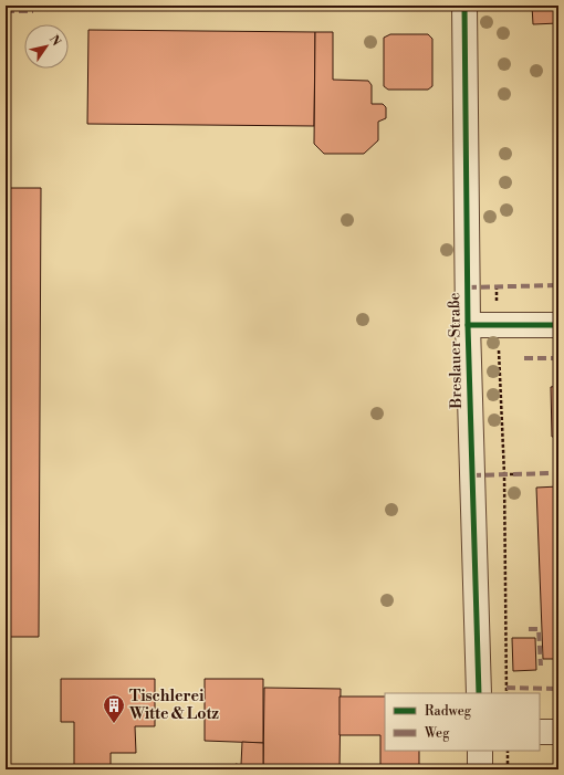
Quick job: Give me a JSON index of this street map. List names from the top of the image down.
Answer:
{
  "streets": {
    "street": ["Breslauer Straße"]
  },
  "places": {
    "building": ["Tischlerei Witte & Lotz"]
  },
  "legend": ["Radweg", "Weg"],
  "north": "top right"
}
